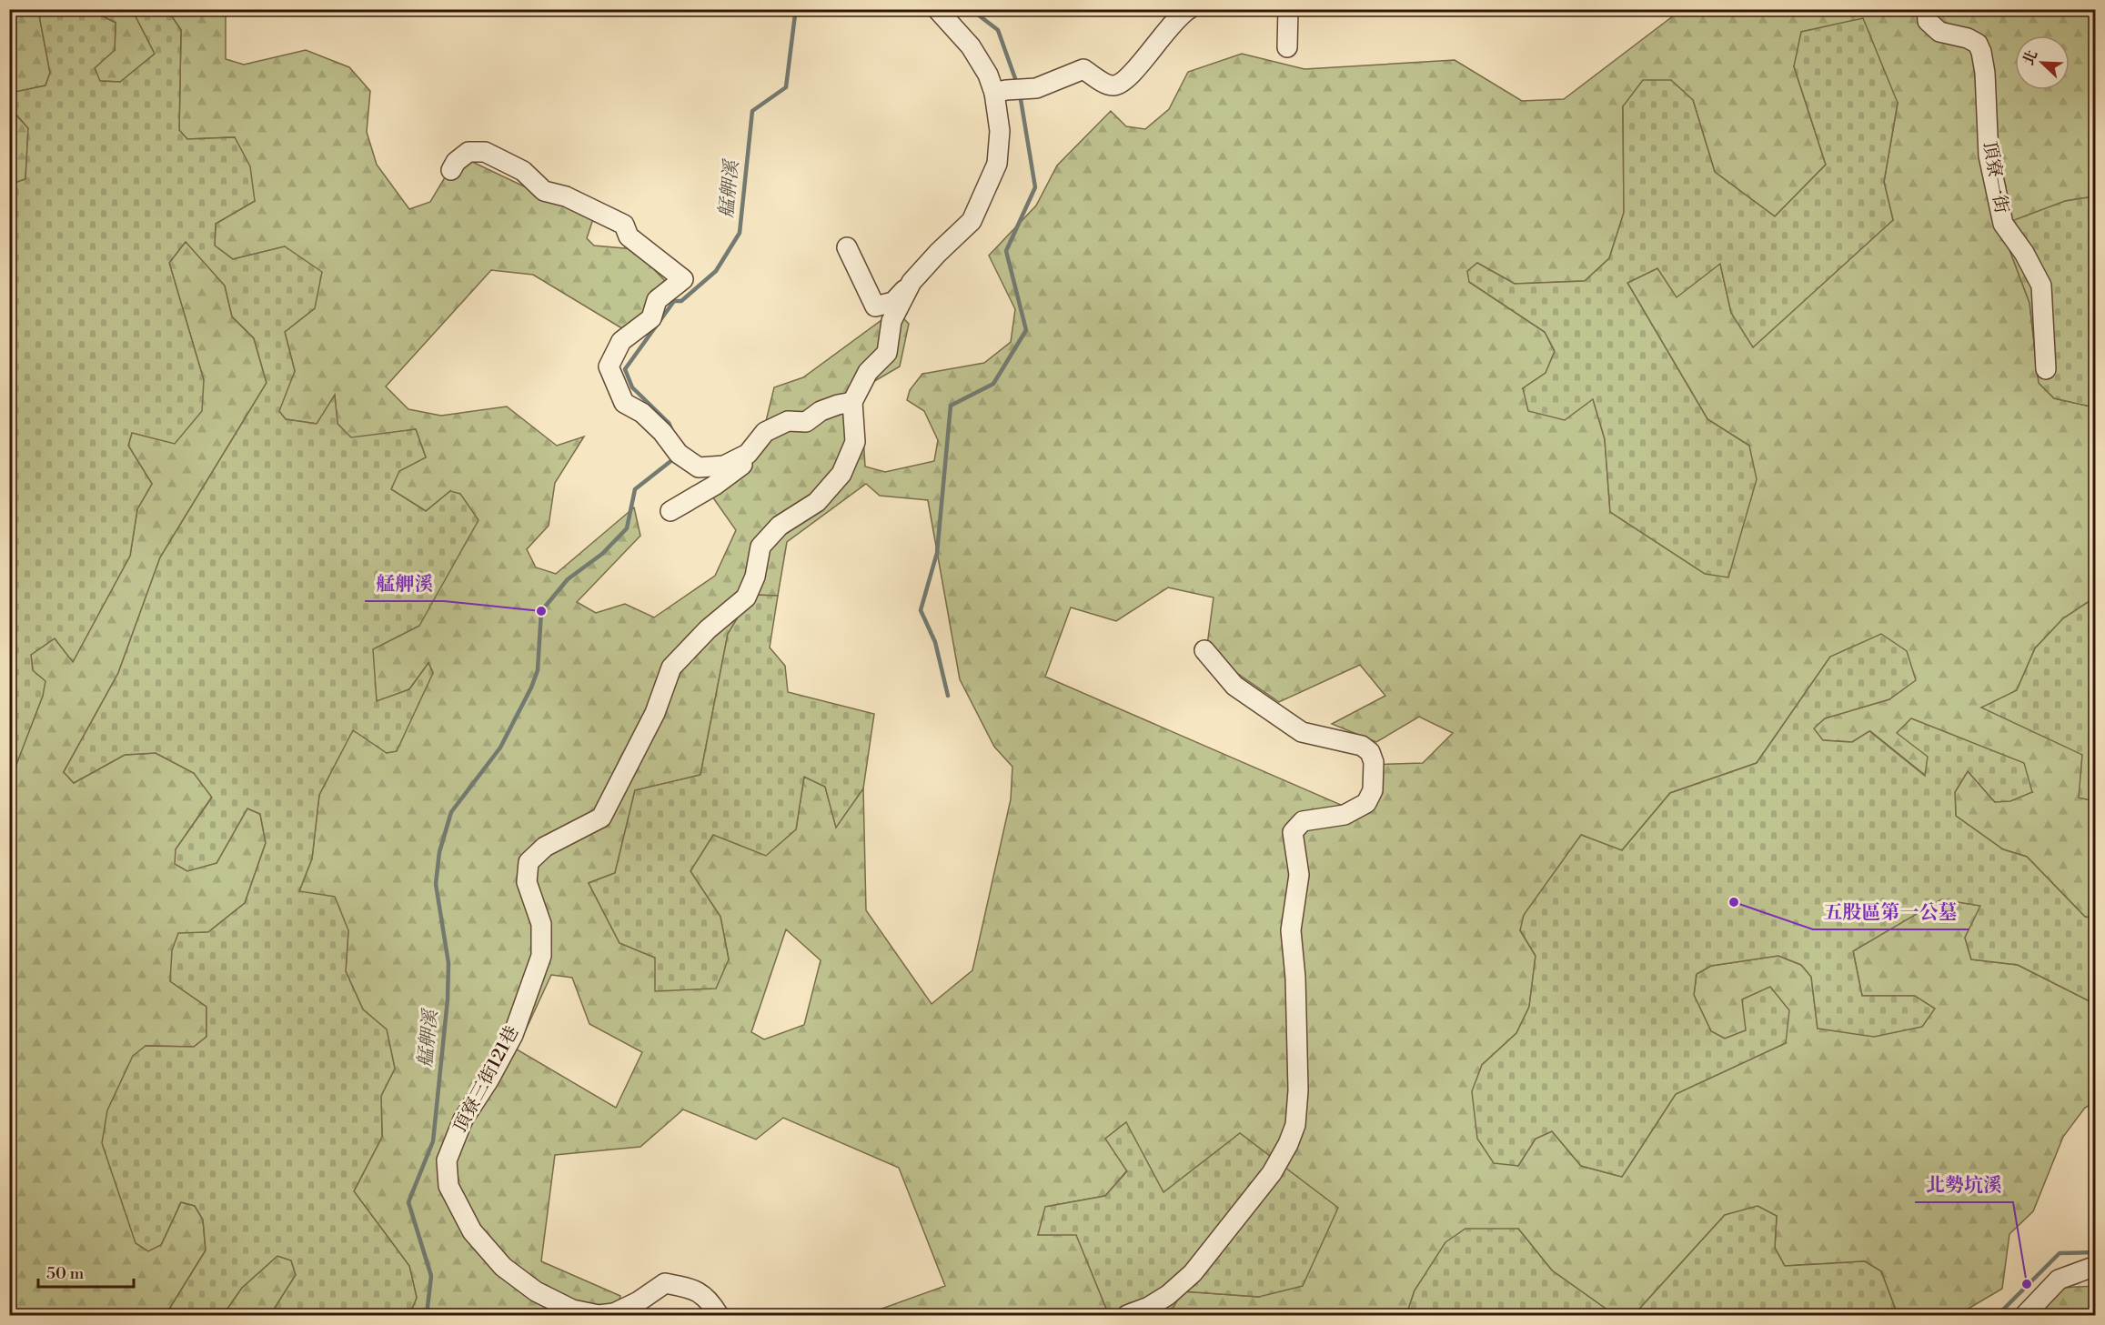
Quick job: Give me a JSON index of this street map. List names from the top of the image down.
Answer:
{
  "streets": {
    "street": ["頂寮一街", "頂寮三街121巷"]
  },
  "water": ["艋舺溪"],
  "places": ["艋舺溪", "五股區第一公墓", "北勢坑溪"],
  "scale_bar": "50 m",
  "north": "top left"
}
